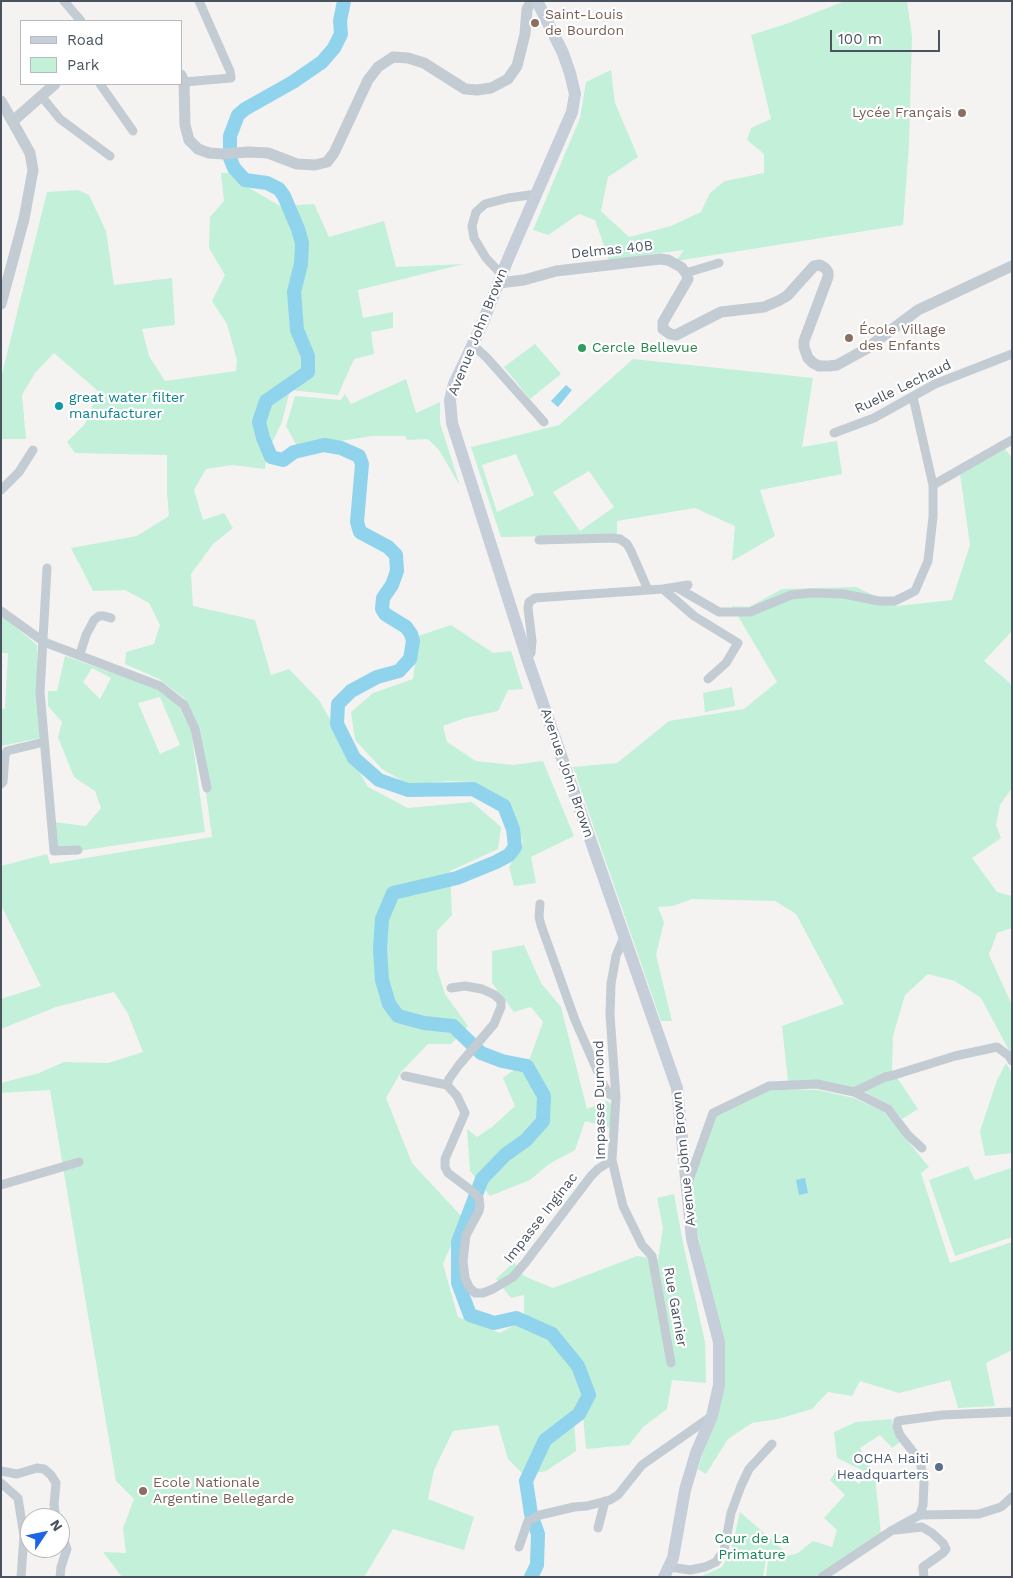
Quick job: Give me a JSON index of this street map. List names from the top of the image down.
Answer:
{
  "streets": {
    "main road": ["Avenue John Brown"],
    "street": [
      "Delmas 40B",
      "Ruelle Lechaud",
      "Impasse Dumond",
      "Impasse Inginac",
      "Rue Garnier"
    ]
  },
  "crossings": [
    ["Delmas 40B", "Avenue John Brown"],
    ["Avenue John Brown", "Impasse Dumond"],
    ["Impasse Dumond", "Impasse Inginac"],
    ["Impasse Dumond", "Rue Garnier"]
  ],
  "parks": ["Cour de La Primature"],
  "places": [
    "Saint-Louis de Bourdon",
    "Lycée Français",
    "École Village des Enfants",
    "Cercle Bellevue",
    "great water filter manufacturer",
    "OCHA Haiti Headquarters",
    "Ecole Nationale Argentine Bellegarde"
  ],
  "legend": ["Road", "Park"],
  "scale_bar": "100 m",
  "north": "top right"
}
